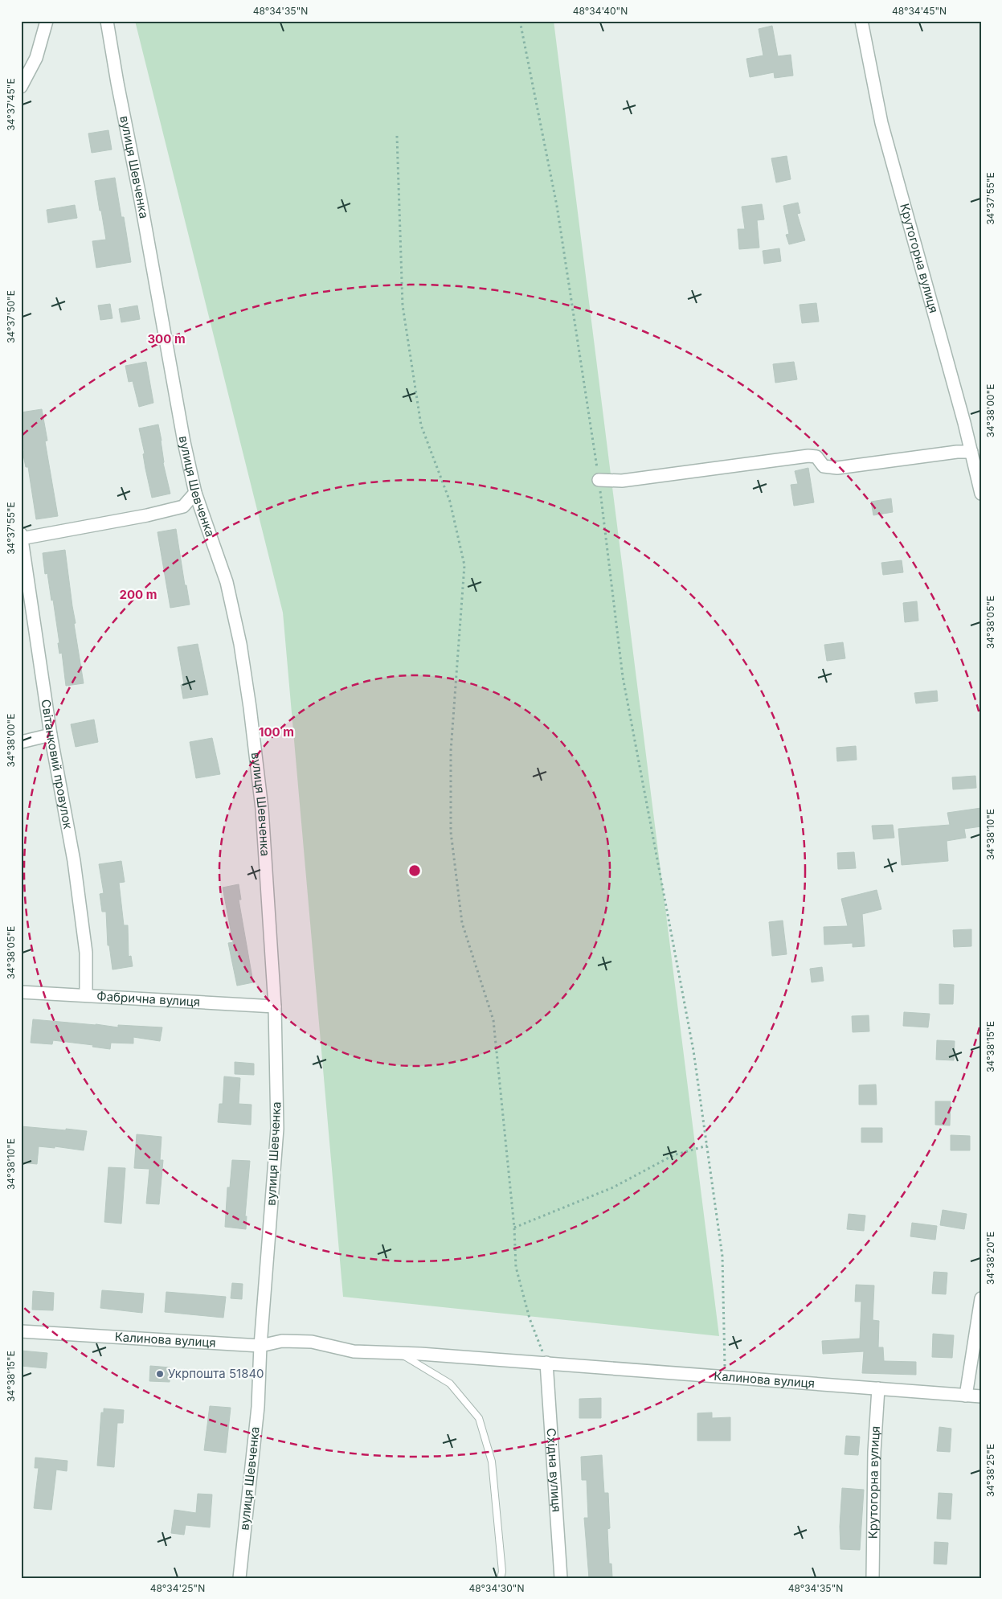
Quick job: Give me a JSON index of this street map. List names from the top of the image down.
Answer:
{
  "streets": {
    "street": [
      "вулиця Шевченка",
      "Крутогорна вулиця",
      "Світанковий провулок",
      "Фабрична вулиця",
      "Калинова вулиця",
      "Східна вулиця"
    ]
  },
  "crossings": [
    ["вулиця Шевченка", "Фабрична вулиця"],
    ["вулиця Шевченка", "Калинова вулиця"],
    ["Крутогорна вулиця", "Калинова вулиця"],
    ["Світанковий провулок", "Фабрична вулиця"],
    ["Калинова вулиця", "Східна вулиця"]
  ],
  "places": ["Укрпошта 51840"],
  "coordinates": [
    "48°34'35\"N",
    "48°34'40\"N",
    "48°34'45\"N",
    "34°37'45\"E",
    "34°37'55\"E",
    "34°37'50\"E",
    "34°38'00\"E",
    "34°38'05\"E",
    "34°38'10\"E",
    "34°38'15\"E",
    "34°38'20\"E",
    "34°38'25\"E",
    "48°34'25\"N",
    "48°34'30\"N"
  ],
  "rings": ["300 m", "200 m", "100 m"]
}
